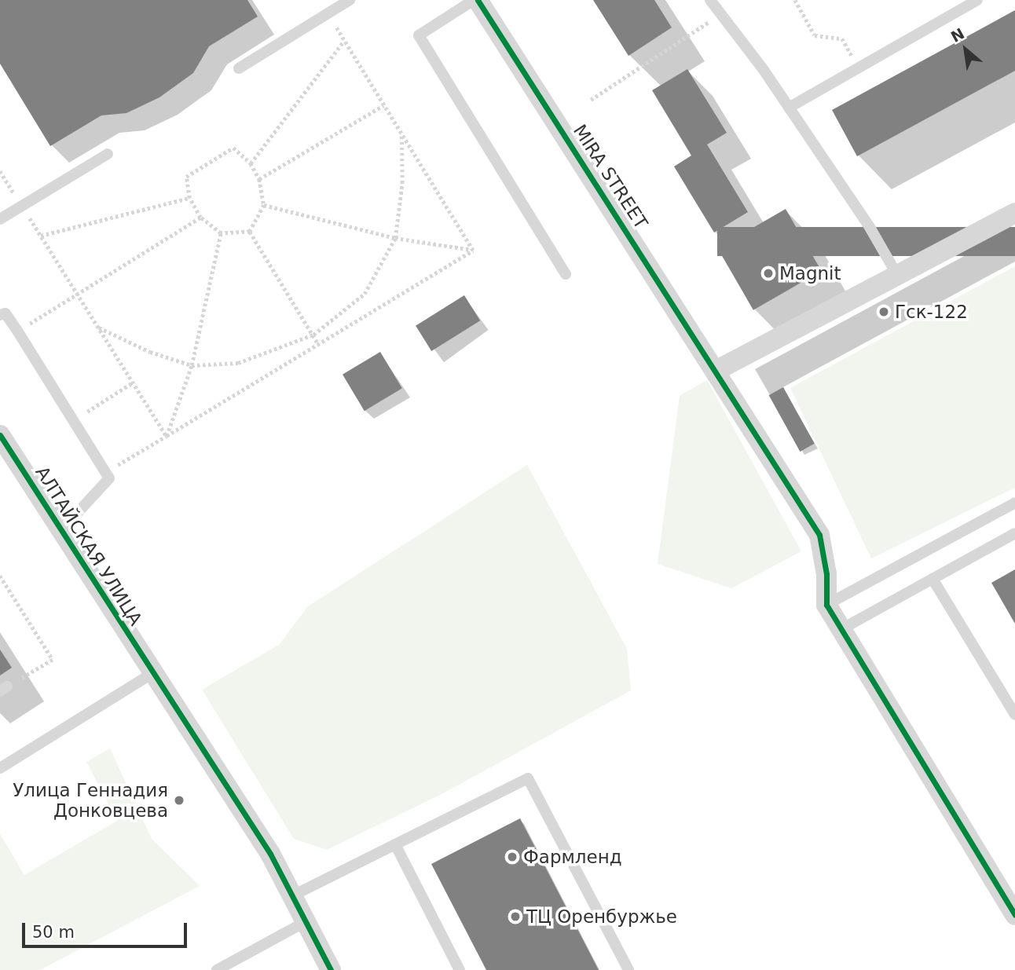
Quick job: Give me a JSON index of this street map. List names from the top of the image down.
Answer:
{
  "streets": {
    "street": ["MIRA STREET", "АЛТАЙСКАЯ УЛИЦА"]
  },
  "places": [
    "Magnit",
    "Гск-122",
    "Улица Геннадия Донковцева",
    "Фармленд",
    "ТЦ Оренбуржье"
  ],
  "scale_bar": "50 m",
  "north": "top left"
}
